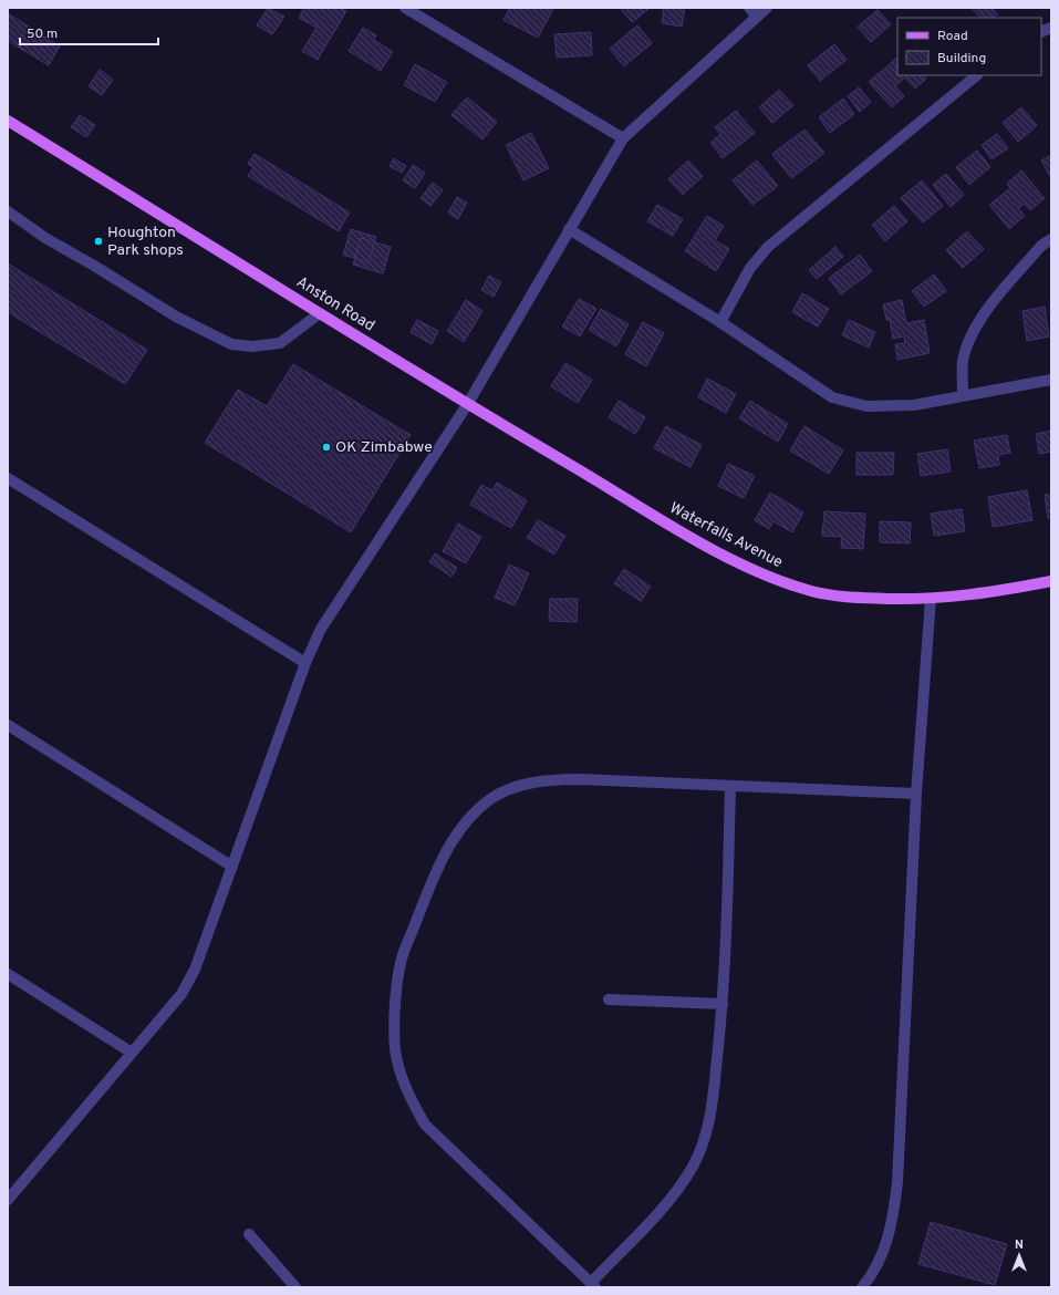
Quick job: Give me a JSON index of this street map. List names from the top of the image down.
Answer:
{
  "streets": {
    "main road": ["Anston Road", "Waterfalls Avenue"]
  },
  "crossings": [
    ["Anston Road", "Waterfalls Avenue"]
  ],
  "places": ["Houghton Park shops", "OK Zimbabwe"],
  "legend": ["Road", "Building"],
  "scale_bar": "50 m",
  "north": "top"
}
